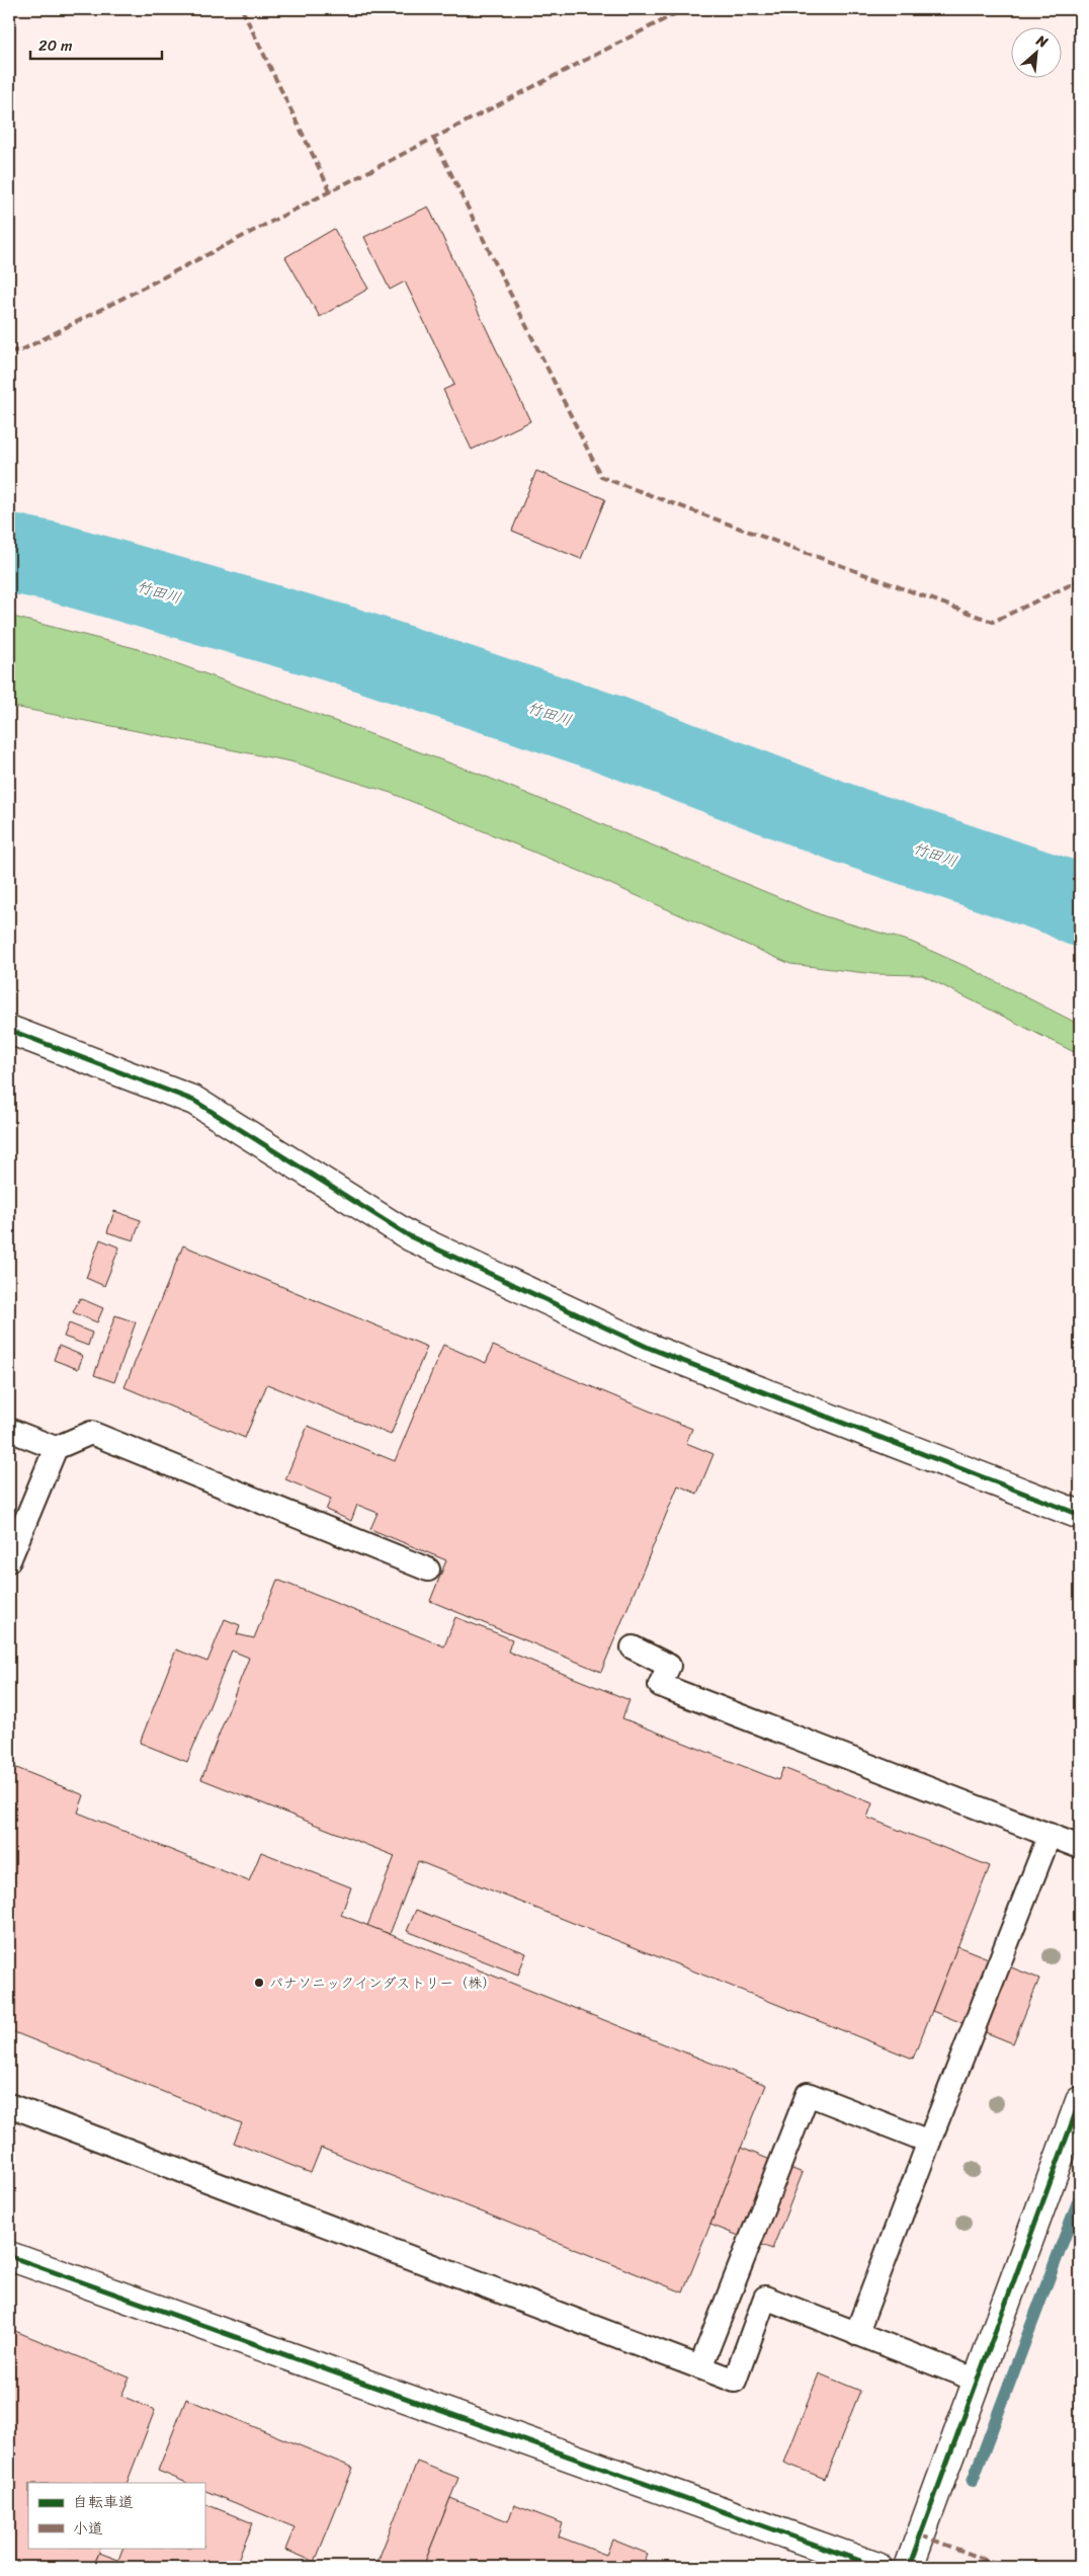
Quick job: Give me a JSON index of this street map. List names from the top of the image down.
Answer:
{
  "water": ["竹田川"],
  "places": ["パナソニックインダストリー（株）"],
  "legend": ["自転車道", "小道"],
  "scale_bar": "20 m",
  "north": "top right"
}
